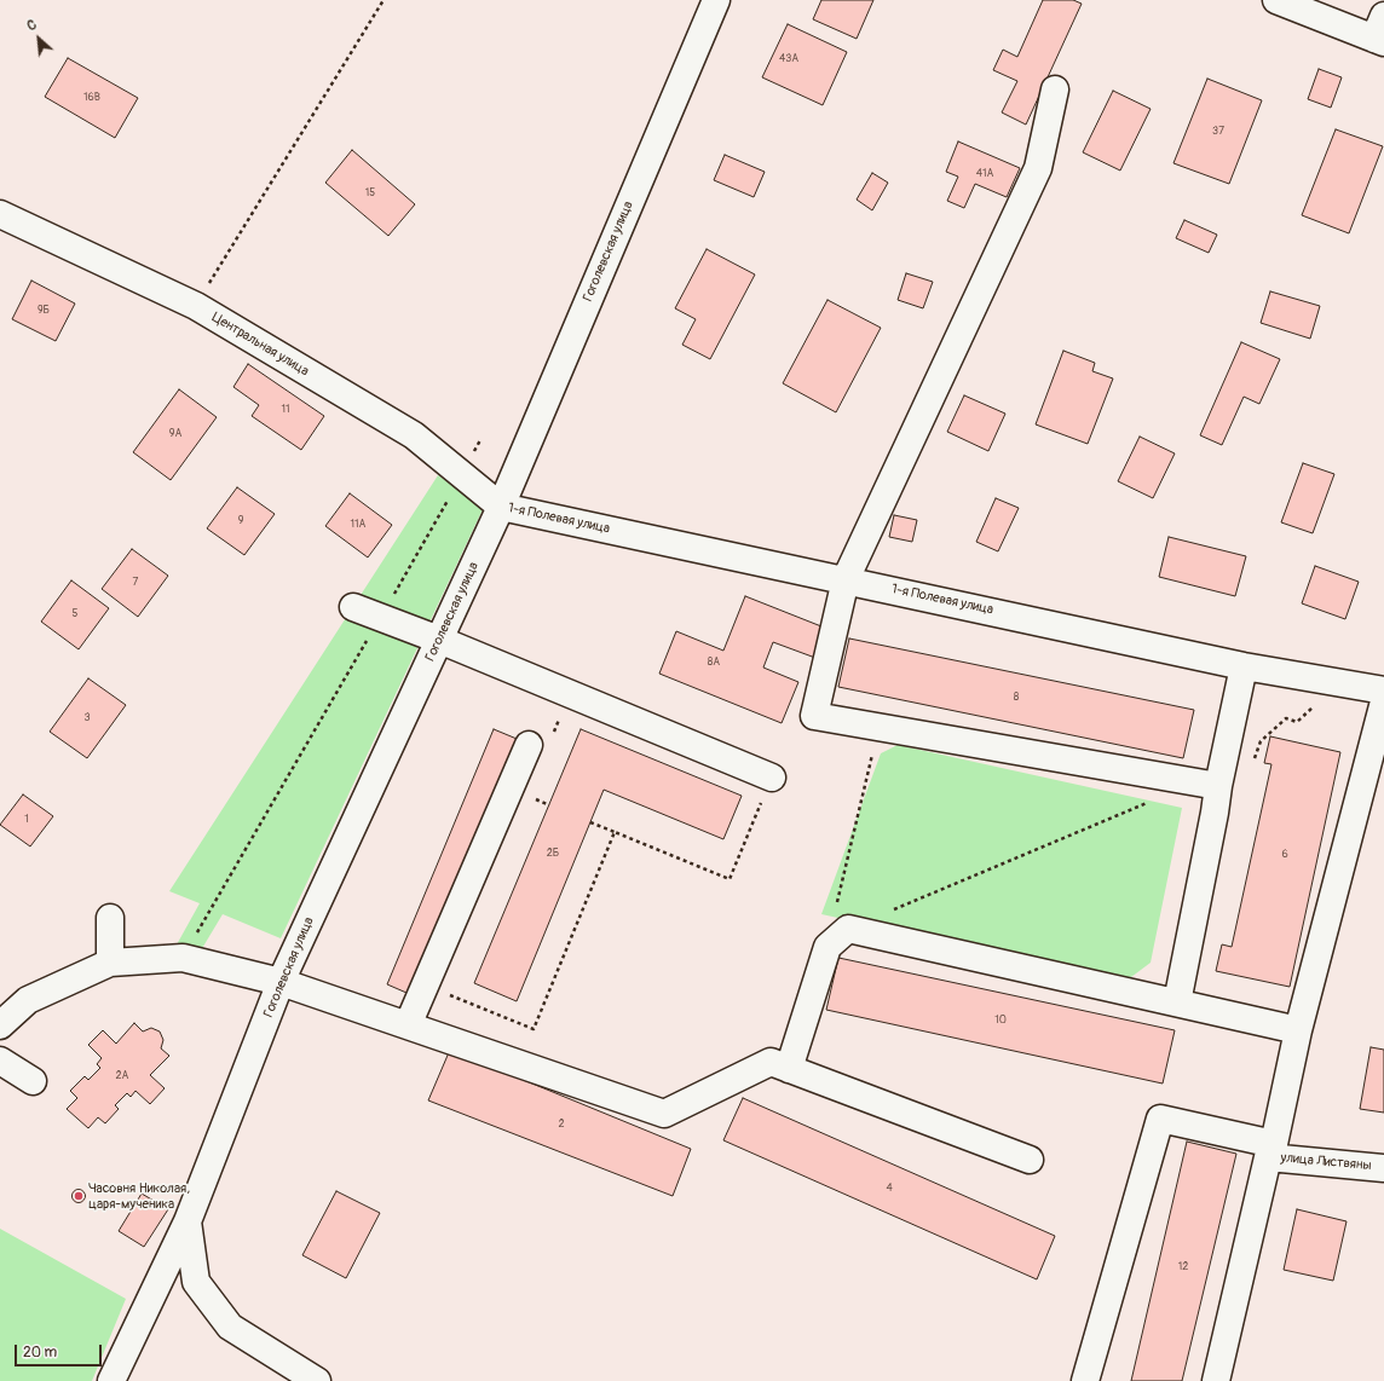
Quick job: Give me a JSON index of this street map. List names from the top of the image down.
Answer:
{
  "streets": {
    "street": [
      "Гоголевская улица",
      "Центральная улица",
      "1-я Полевая улица",
      "улица Листвяны"
    ]
  },
  "crossings": [
    ["Гоголевская улица", "Центральная улица"],
    ["Гоголевская улица", "1-я Полевая улица"],
    ["Центральная улица", "1-я Полевая улица"]
  ],
  "places": ["Часовня Николая, царя-мученика"],
  "house_numbers": [
    "43А",
    "16В",
    "37",
    "41А",
    "15",
    "9Б",
    "11",
    "9А",
    "9",
    "11А",
    "7",
    "5",
    "8А",
    "8",
    "3",
    "1",
    "2Б",
    "6",
    "10",
    "2А",
    "2",
    "4",
    "12"
  ],
  "scale_bar": "20 m",
  "north": "top left"
}
